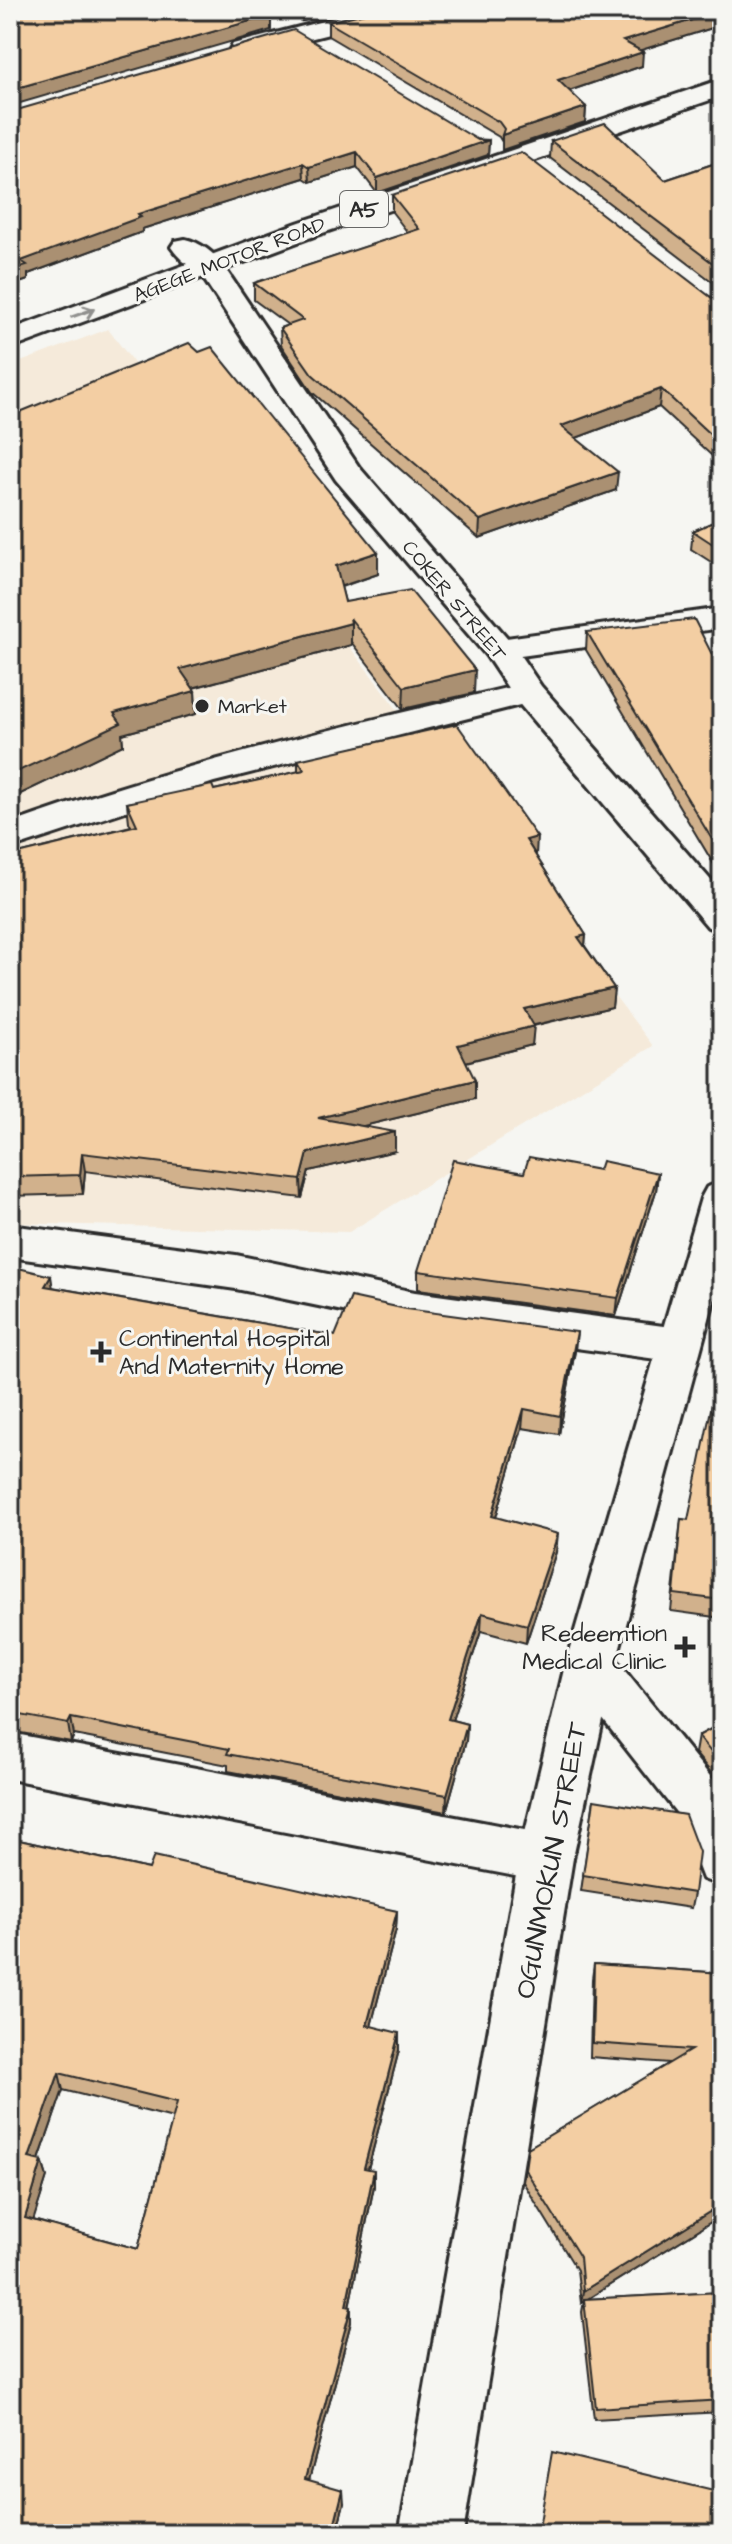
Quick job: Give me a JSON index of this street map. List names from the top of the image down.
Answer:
{
  "streets": {
    "main road": [
      "A5",
      "AGEGE MOTOR ROAD",
      "COKER STREET",
      "OGUNMOKUN STREET"
    ]
  },
  "crossings": [
    ["AGEGE MOTOR ROAD", "COKER STREET"]
  ],
  "places": {
    "other": ["Market"],
    "health": ["Continental Hospital And Maternity Home", "Redeemtion Medical Clinic"]
  }
}
